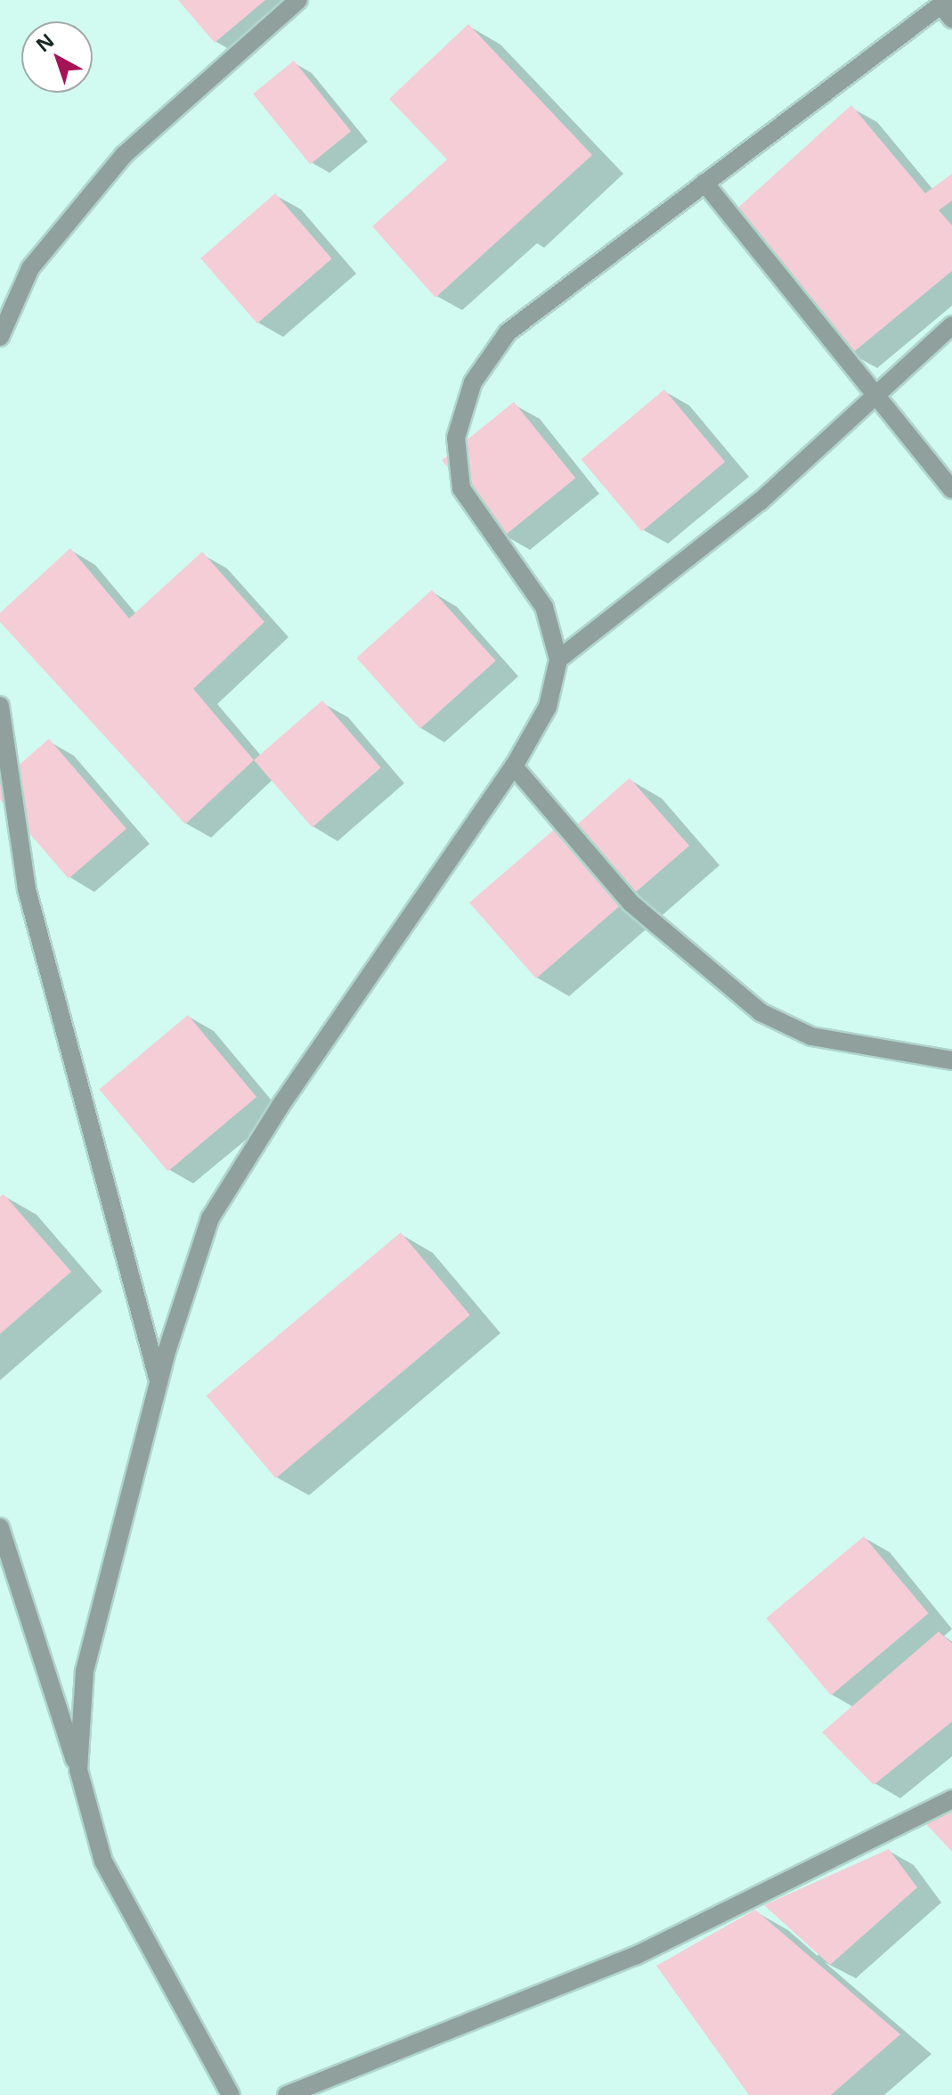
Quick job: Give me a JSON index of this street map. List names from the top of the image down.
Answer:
{
  "north": "top left"
}
